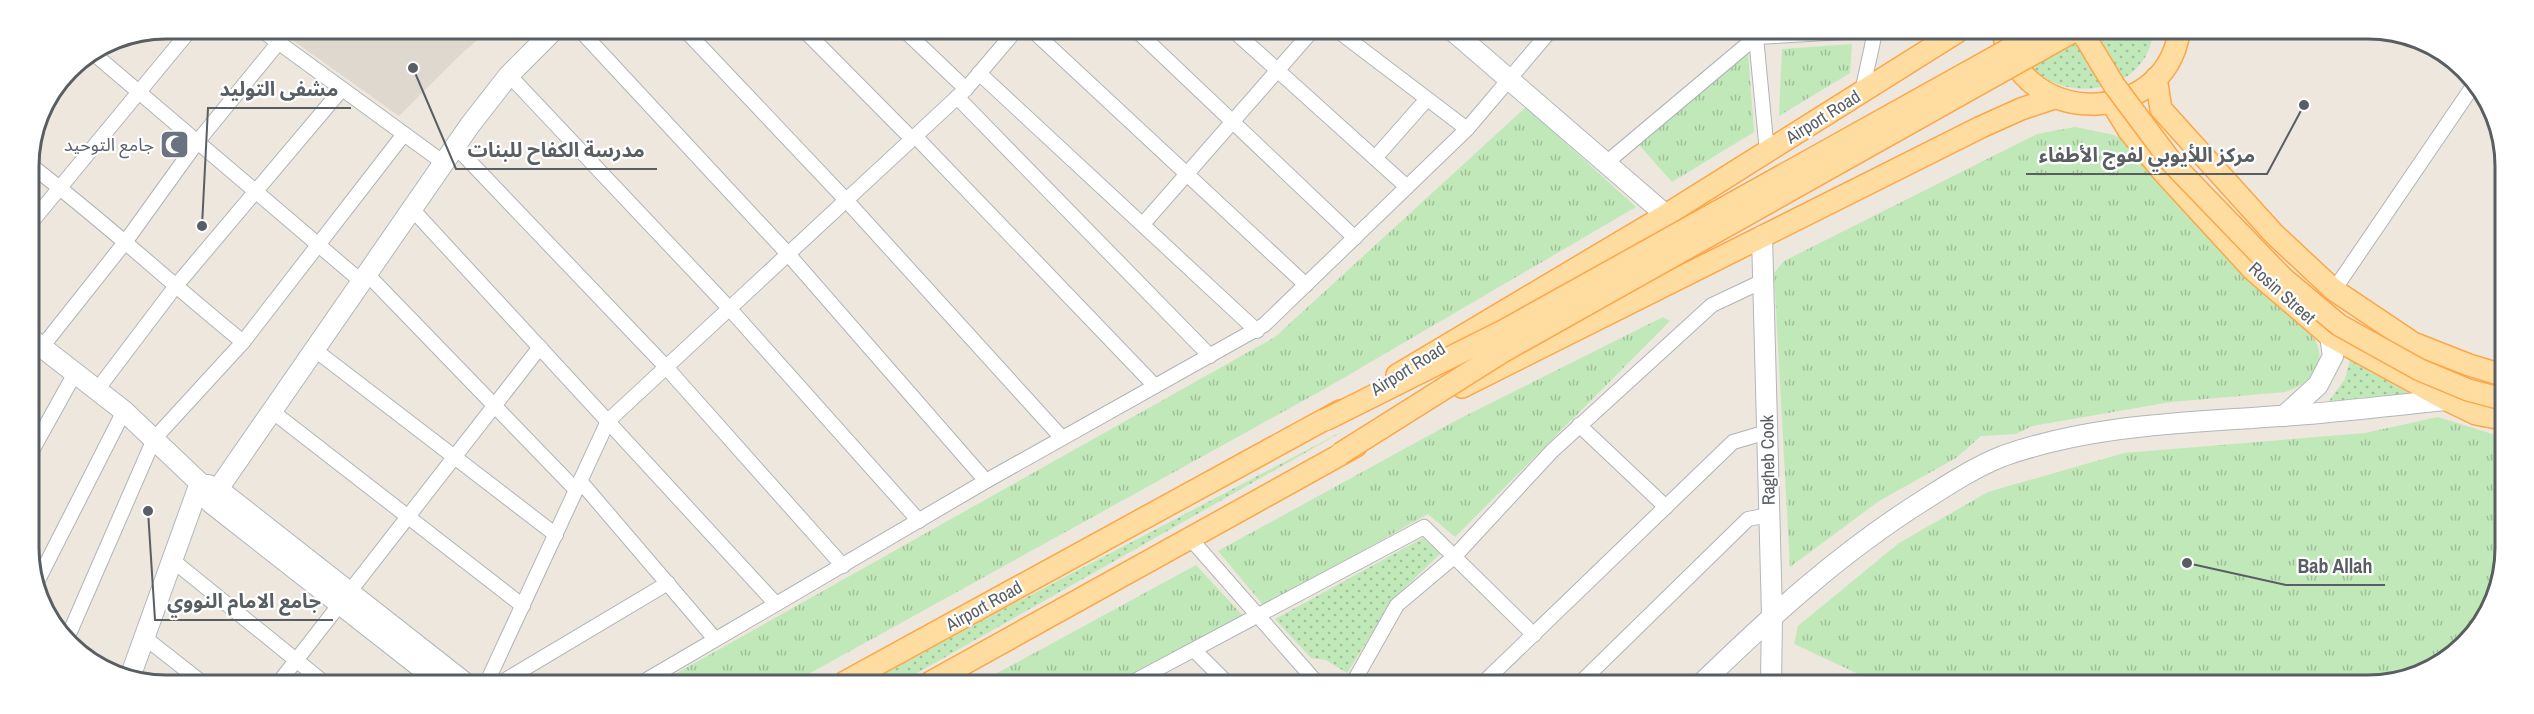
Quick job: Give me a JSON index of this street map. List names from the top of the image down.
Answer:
{
  "streets": {
    "main road": ["Airport Road", "Rosin Street", "Ragheb Cook"]
  },
  "places": {
    "other": [
      "مدرسة الكفاح للبنات",
      "مركز اللأيوبي لفوج الأطفاء",
      "مشفى التوليد",
      "جامع الامام النووي",
      "Bab Allah"
    ],
    "mosque": ["جامع التوحيد"]
  }
}
